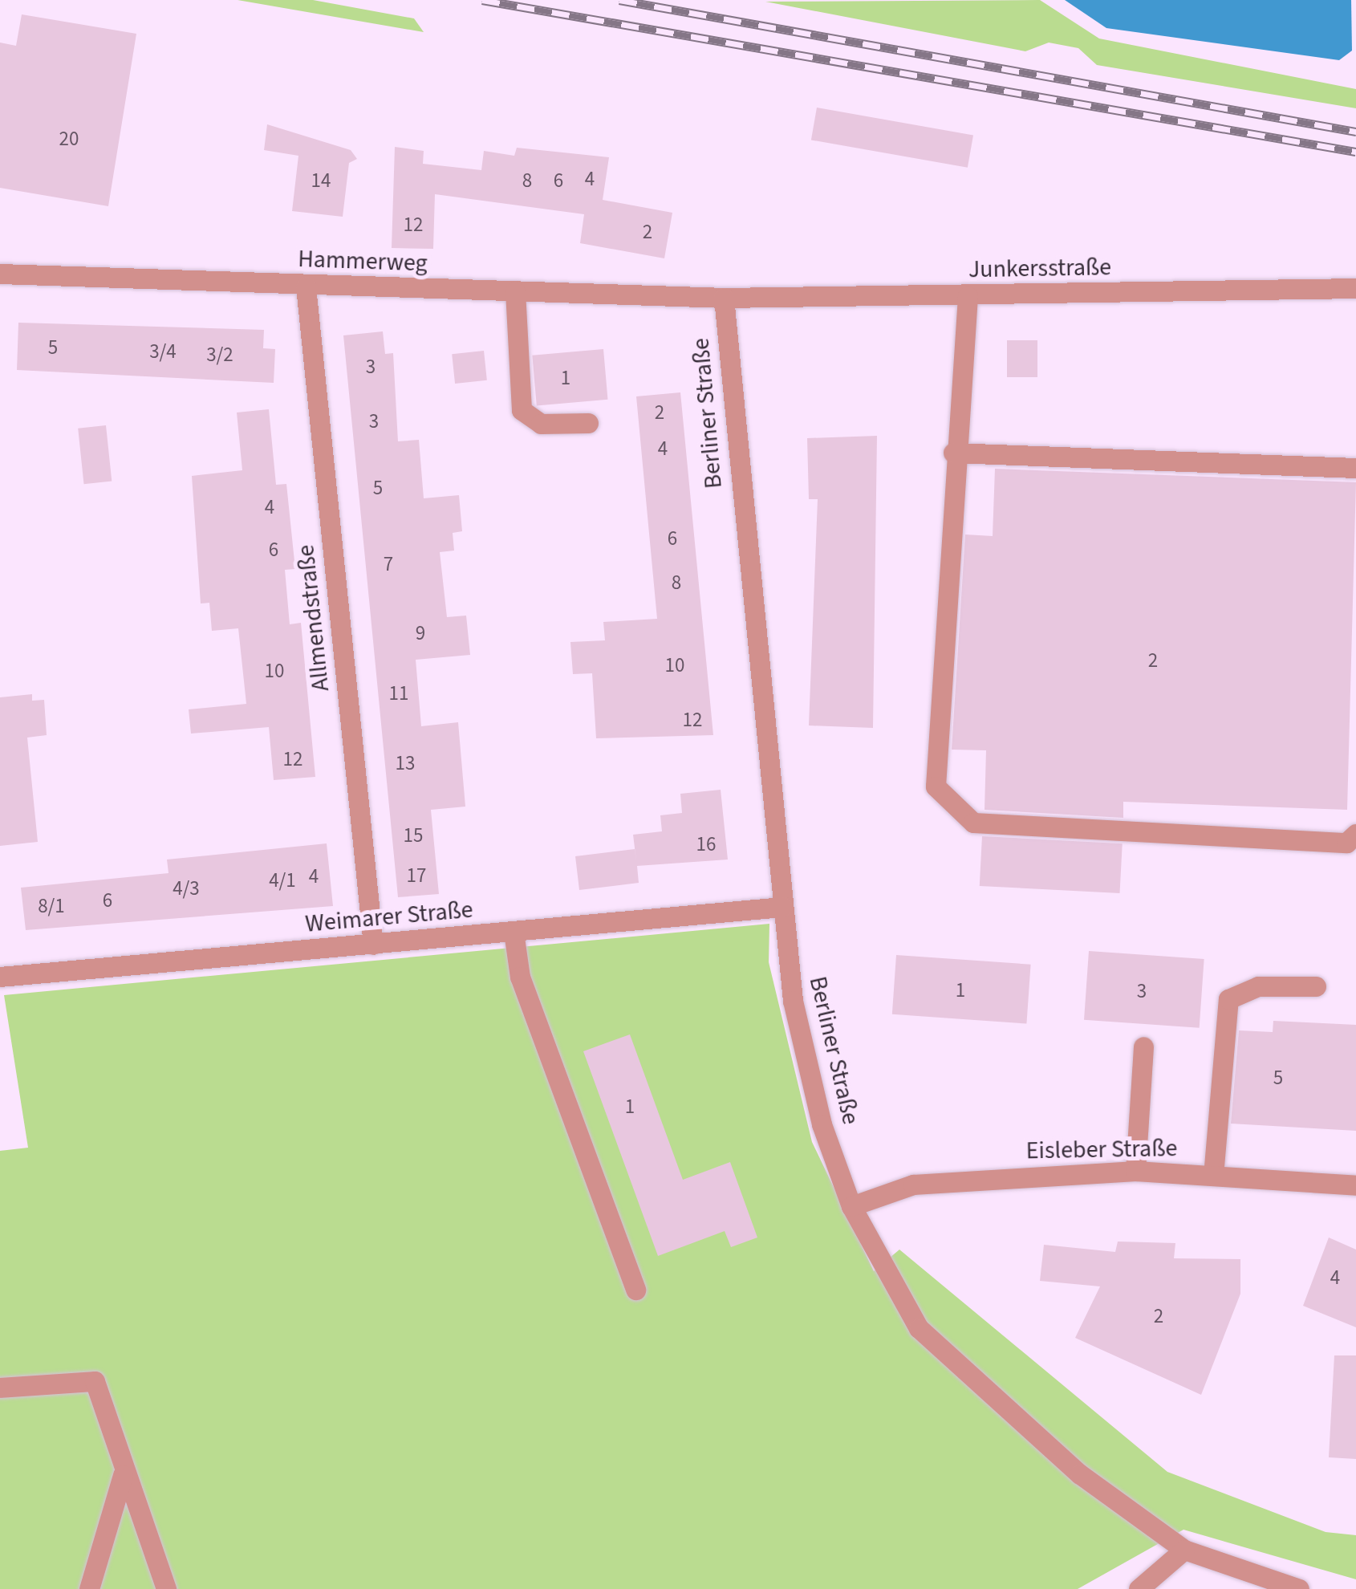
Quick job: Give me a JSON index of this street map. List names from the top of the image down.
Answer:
{
  "streets": {
    "street": [
      "Hammerweg",
      "Junkersstraße",
      "Berliner Straße",
      "Allmendstraße",
      "Weimarer Straße",
      "Eisleber Straße"
    ]
  },
  "crossings": [
    ["Hammerweg", "Junkersstraße"],
    ["Hammerweg", "Berliner Straße"],
    ["Hammerweg", "Allmendstraße"],
    ["Junkersstraße", "Berliner Straße"],
    ["Berliner Straße", "Weimarer Straße"],
    ["Berliner Straße", "Eisleber Straße"],
    ["Allmendstraße", "Weimarer Straße"]
  ],
  "house_numbers": [
    "20",
    "4",
    "14",
    "8",
    "6",
    "12",
    "2",
    "5",
    "3/4",
    "3/2",
    "3",
    "1",
    "2",
    "3",
    "4",
    "5",
    "4",
    "6",
    "6",
    "7",
    "8",
    "9",
    "2",
    "10",
    "10",
    "11",
    "12",
    "12",
    "13",
    "15",
    "16",
    "17",
    "4",
    "4/1",
    "4/3",
    "6",
    "8/1",
    "1",
    "3",
    "5",
    "1",
    "4",
    "2"
  ]
}
